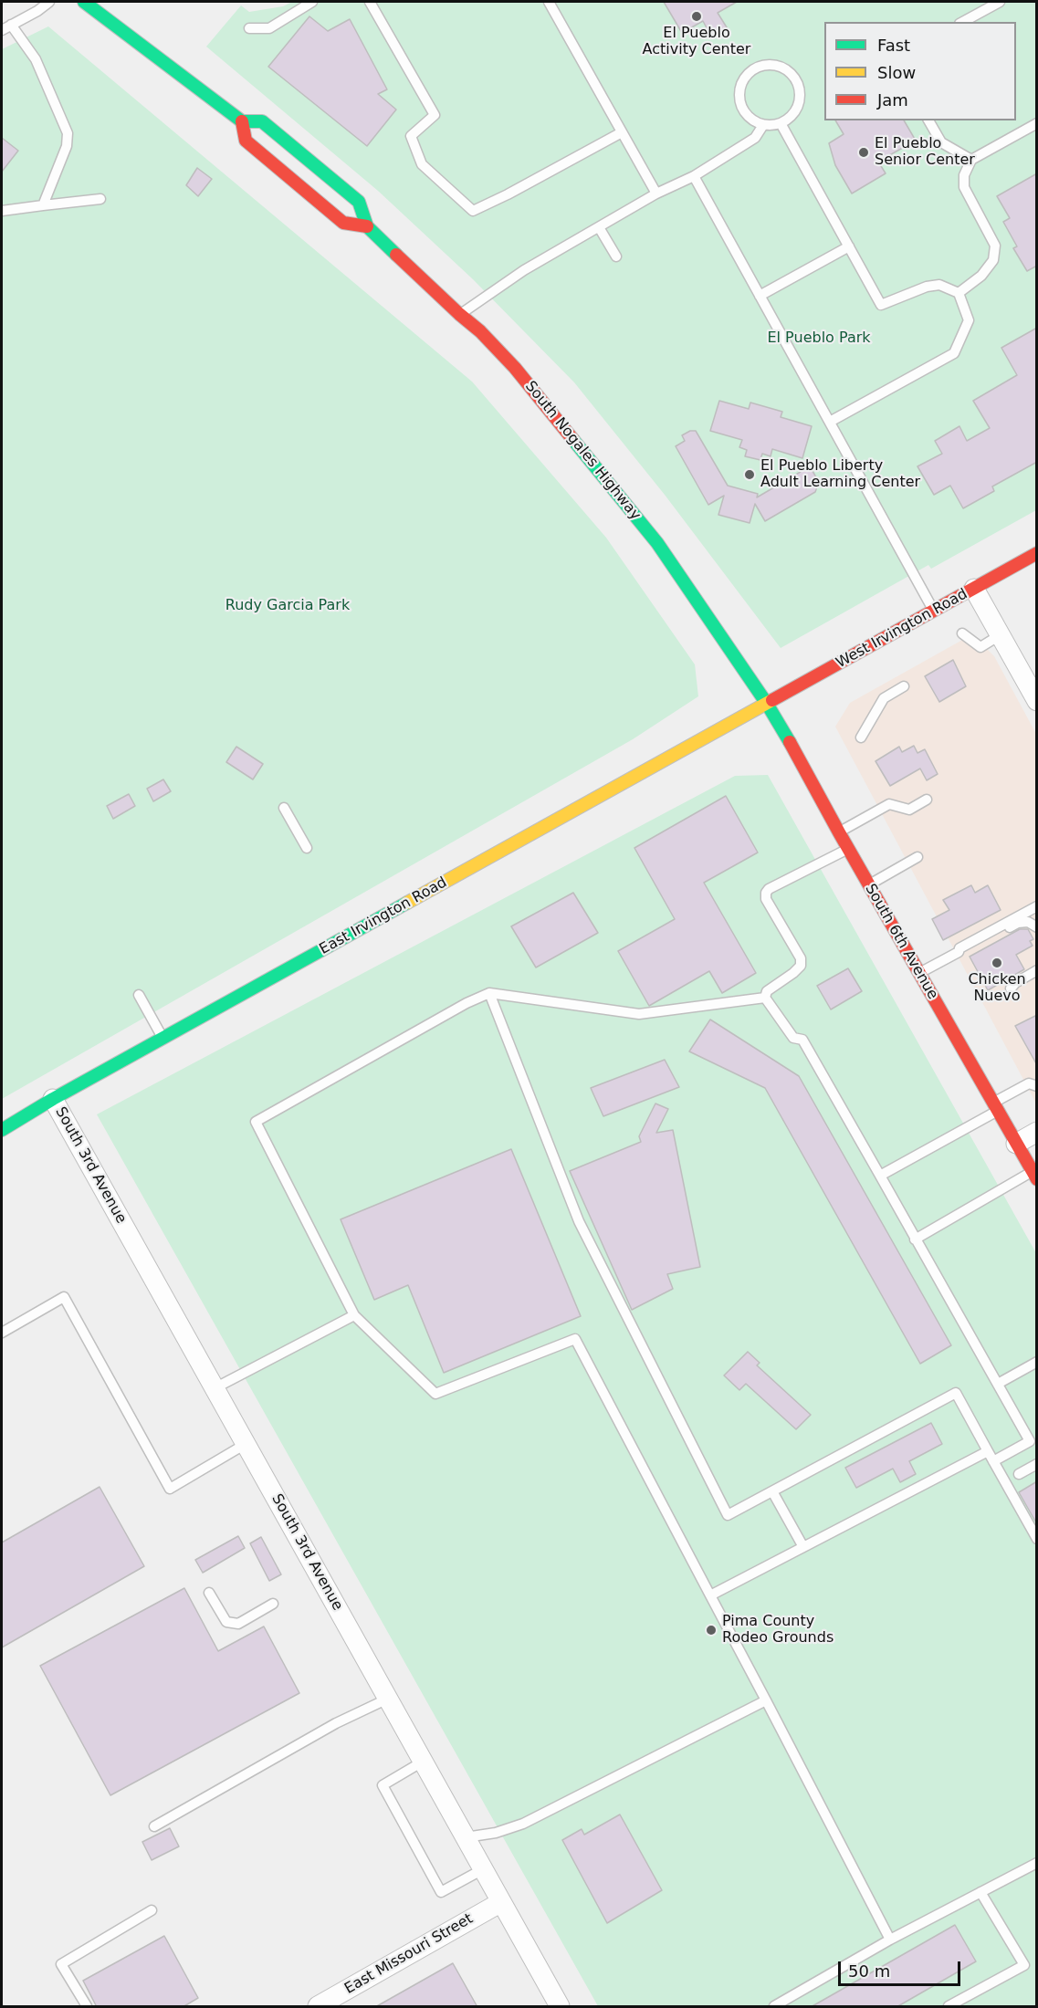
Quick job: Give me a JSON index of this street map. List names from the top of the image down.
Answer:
{
  "streets": {
    "main road": [
      "South Nogales Highway",
      "West Irvington Road",
      "East Irvington Road",
      "South 6th Avenue"
    ],
    "street": ["South 3rd Avenue", "East Missouri Street"]
  },
  "crossings": [
    ["South Nogales Highway", "West Irvington Road"],
    ["South Nogales Highway", "East Irvington Road"],
    ["South Nogales Highway", "South 6th Avenue"],
    ["West Irvington Road", "East Irvington Road"],
    ["West Irvington Road", "South 6th Avenue"],
    ["East Irvington Road", "South 6th Avenue"],
    ["East Irvington Road", "South 3rd Avenue"],
    ["South 3rd Avenue", "East Missouri Street"]
  ],
  "parks": ["El Pueblo Park", "Rudy Garcia Park"],
  "places": [
    "El Pueblo Activity Center",
    "El Pueblo Senior Center",
    "El Pueblo Liberty Adult Learning Center",
    "Chicken Nuevo",
    "Pima County Rodeo Grounds"
  ],
  "legend": ["Fast", "Slow", "Jam"],
  "scale_bar": "50 m"
}
